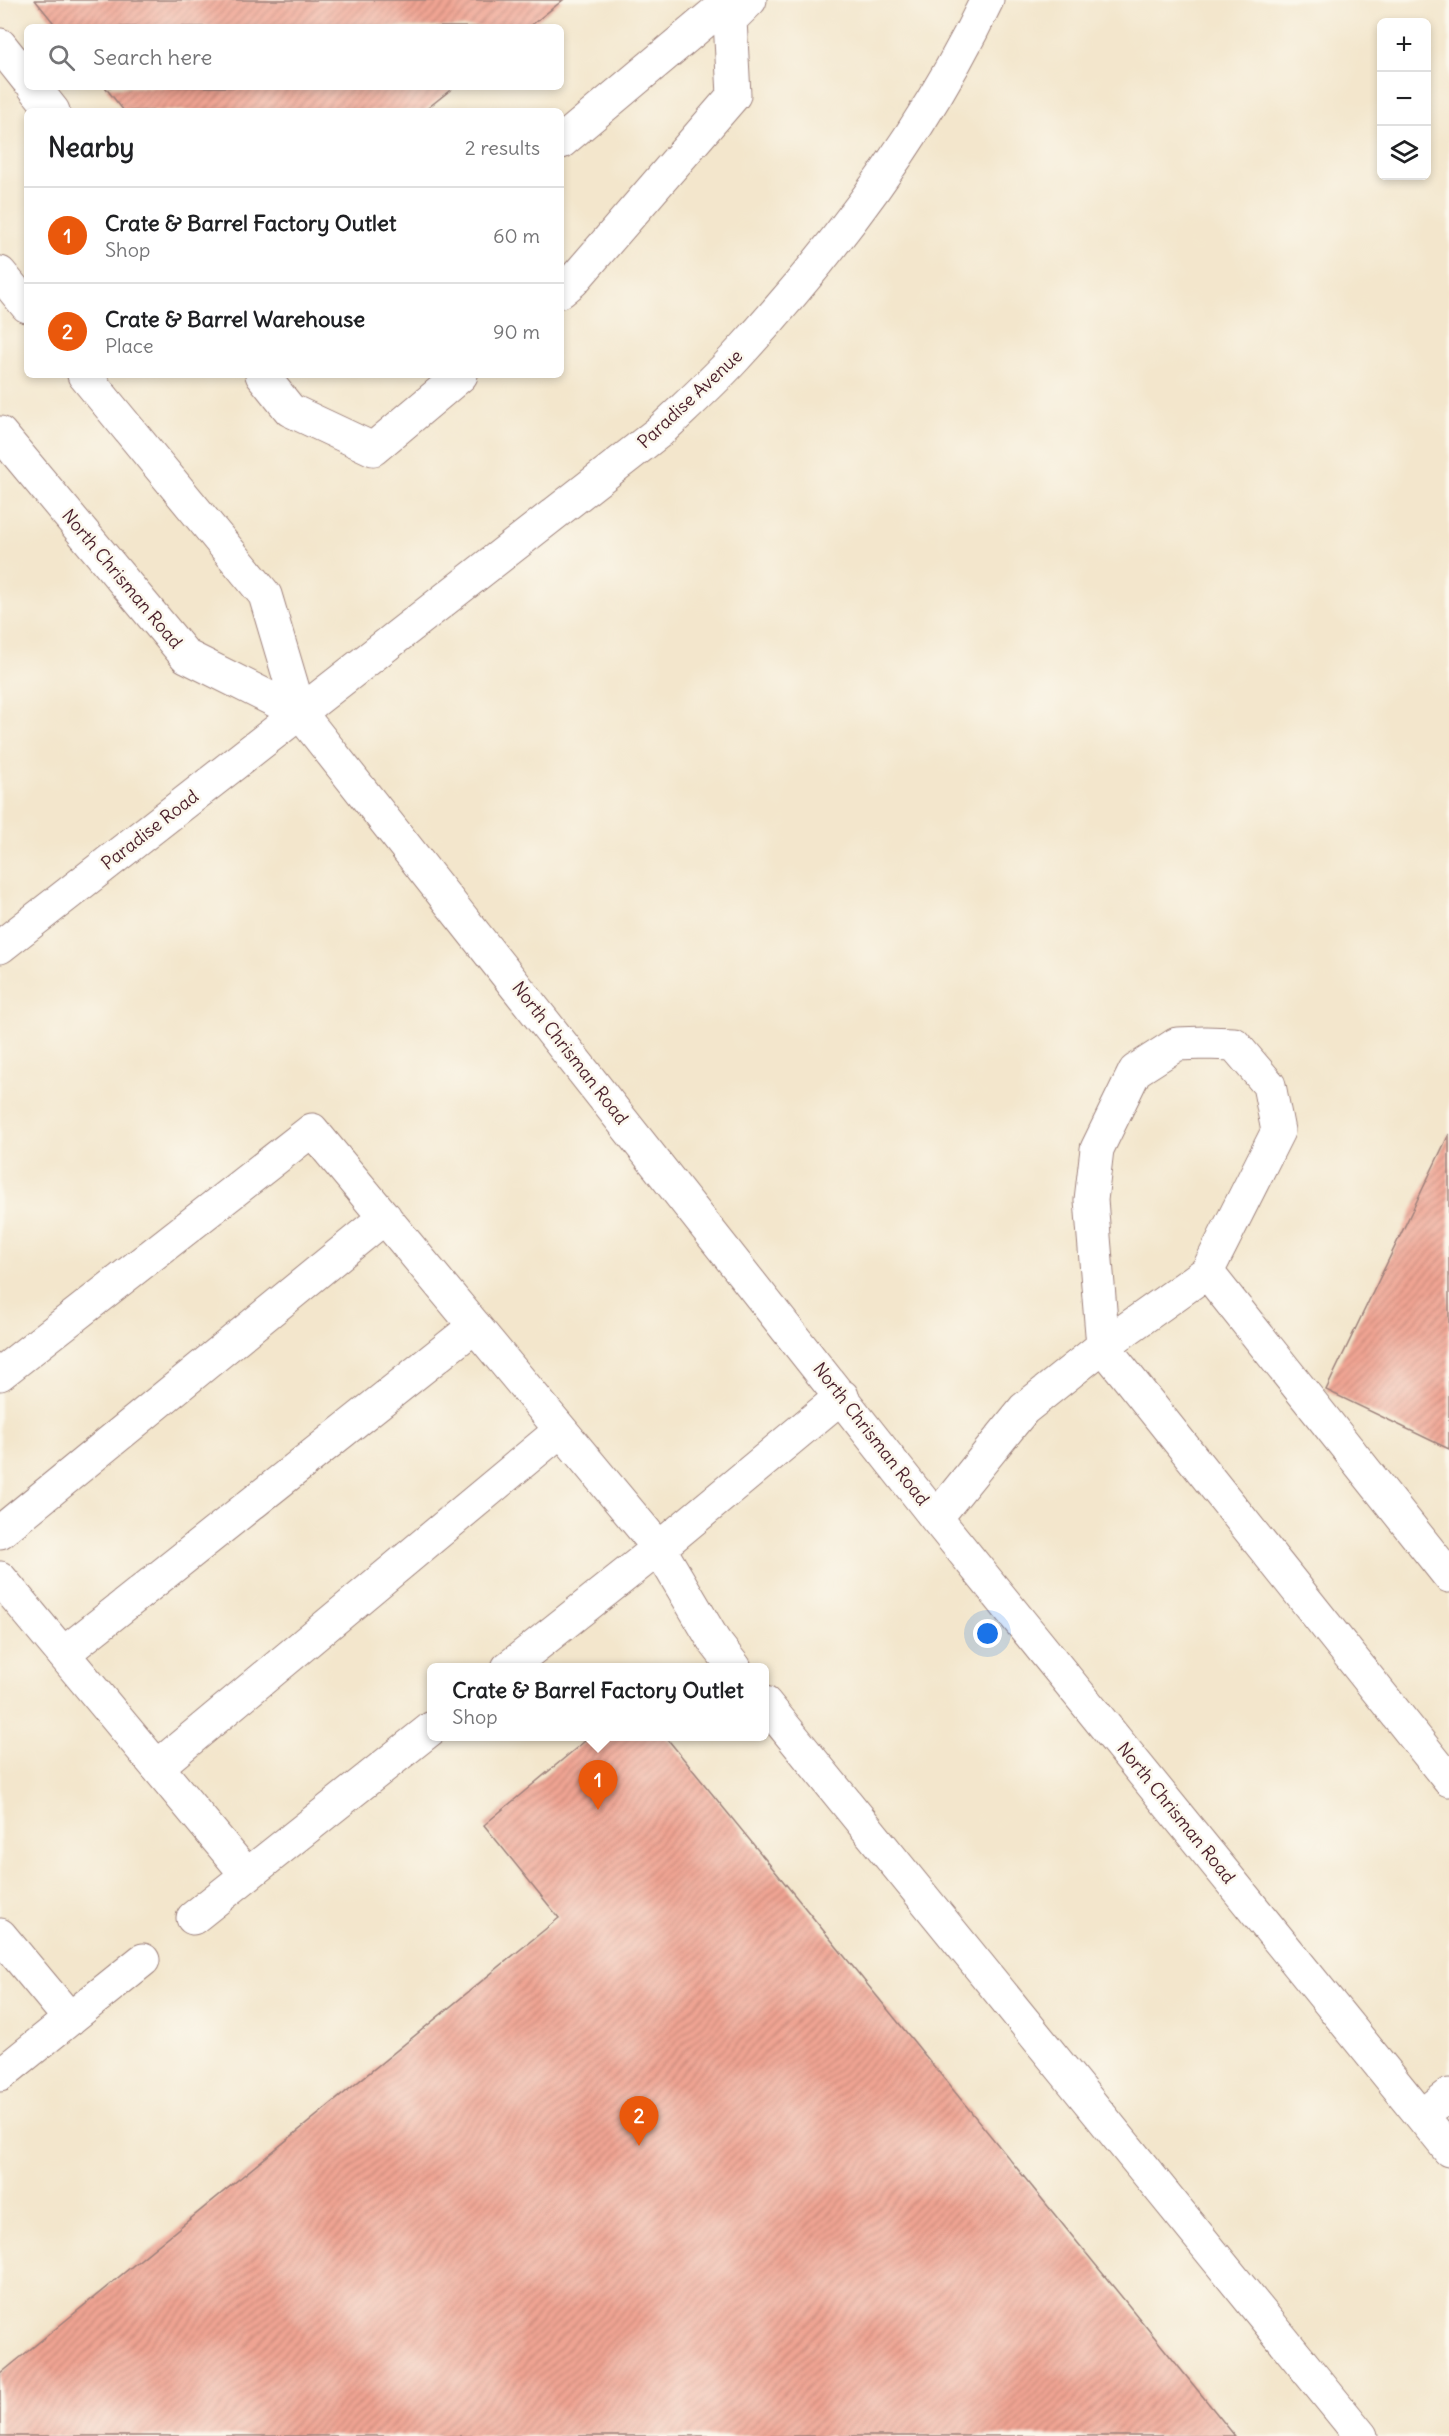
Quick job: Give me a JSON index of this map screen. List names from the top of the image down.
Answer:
{
  "streets": {
    "street": ["Paradise Avenue", "North Chrisman Road", "Paradise Road"]
  },
  "crossings": [
    ["Paradise Avenue", "North Chrisman Road"],
    ["Paradise Avenue", "Paradise Road"],
    ["North Chrisman Road", "Paradise Road"]
  ],
  "page": {
    "map_buttons": ["+", "−"],
    "search": "Search here",
    "heading": ["Nearby", "2 results"],
    "list": [
      {
        "mark": "1",
        "name": "Crate & Barrel Factory Outlet",
        "note": "Shop",
        "value": "60 m"
      },
      {
        "mark": "2",
        "name": "Crate & Barrel Warehouse",
        "note": "Place",
        "value": "90 m"
      }
    ],
    "popup": ["Crate & Barrel Factory Outlet", "Shop"],
    "pins": ["1", "2"]
  }
}
